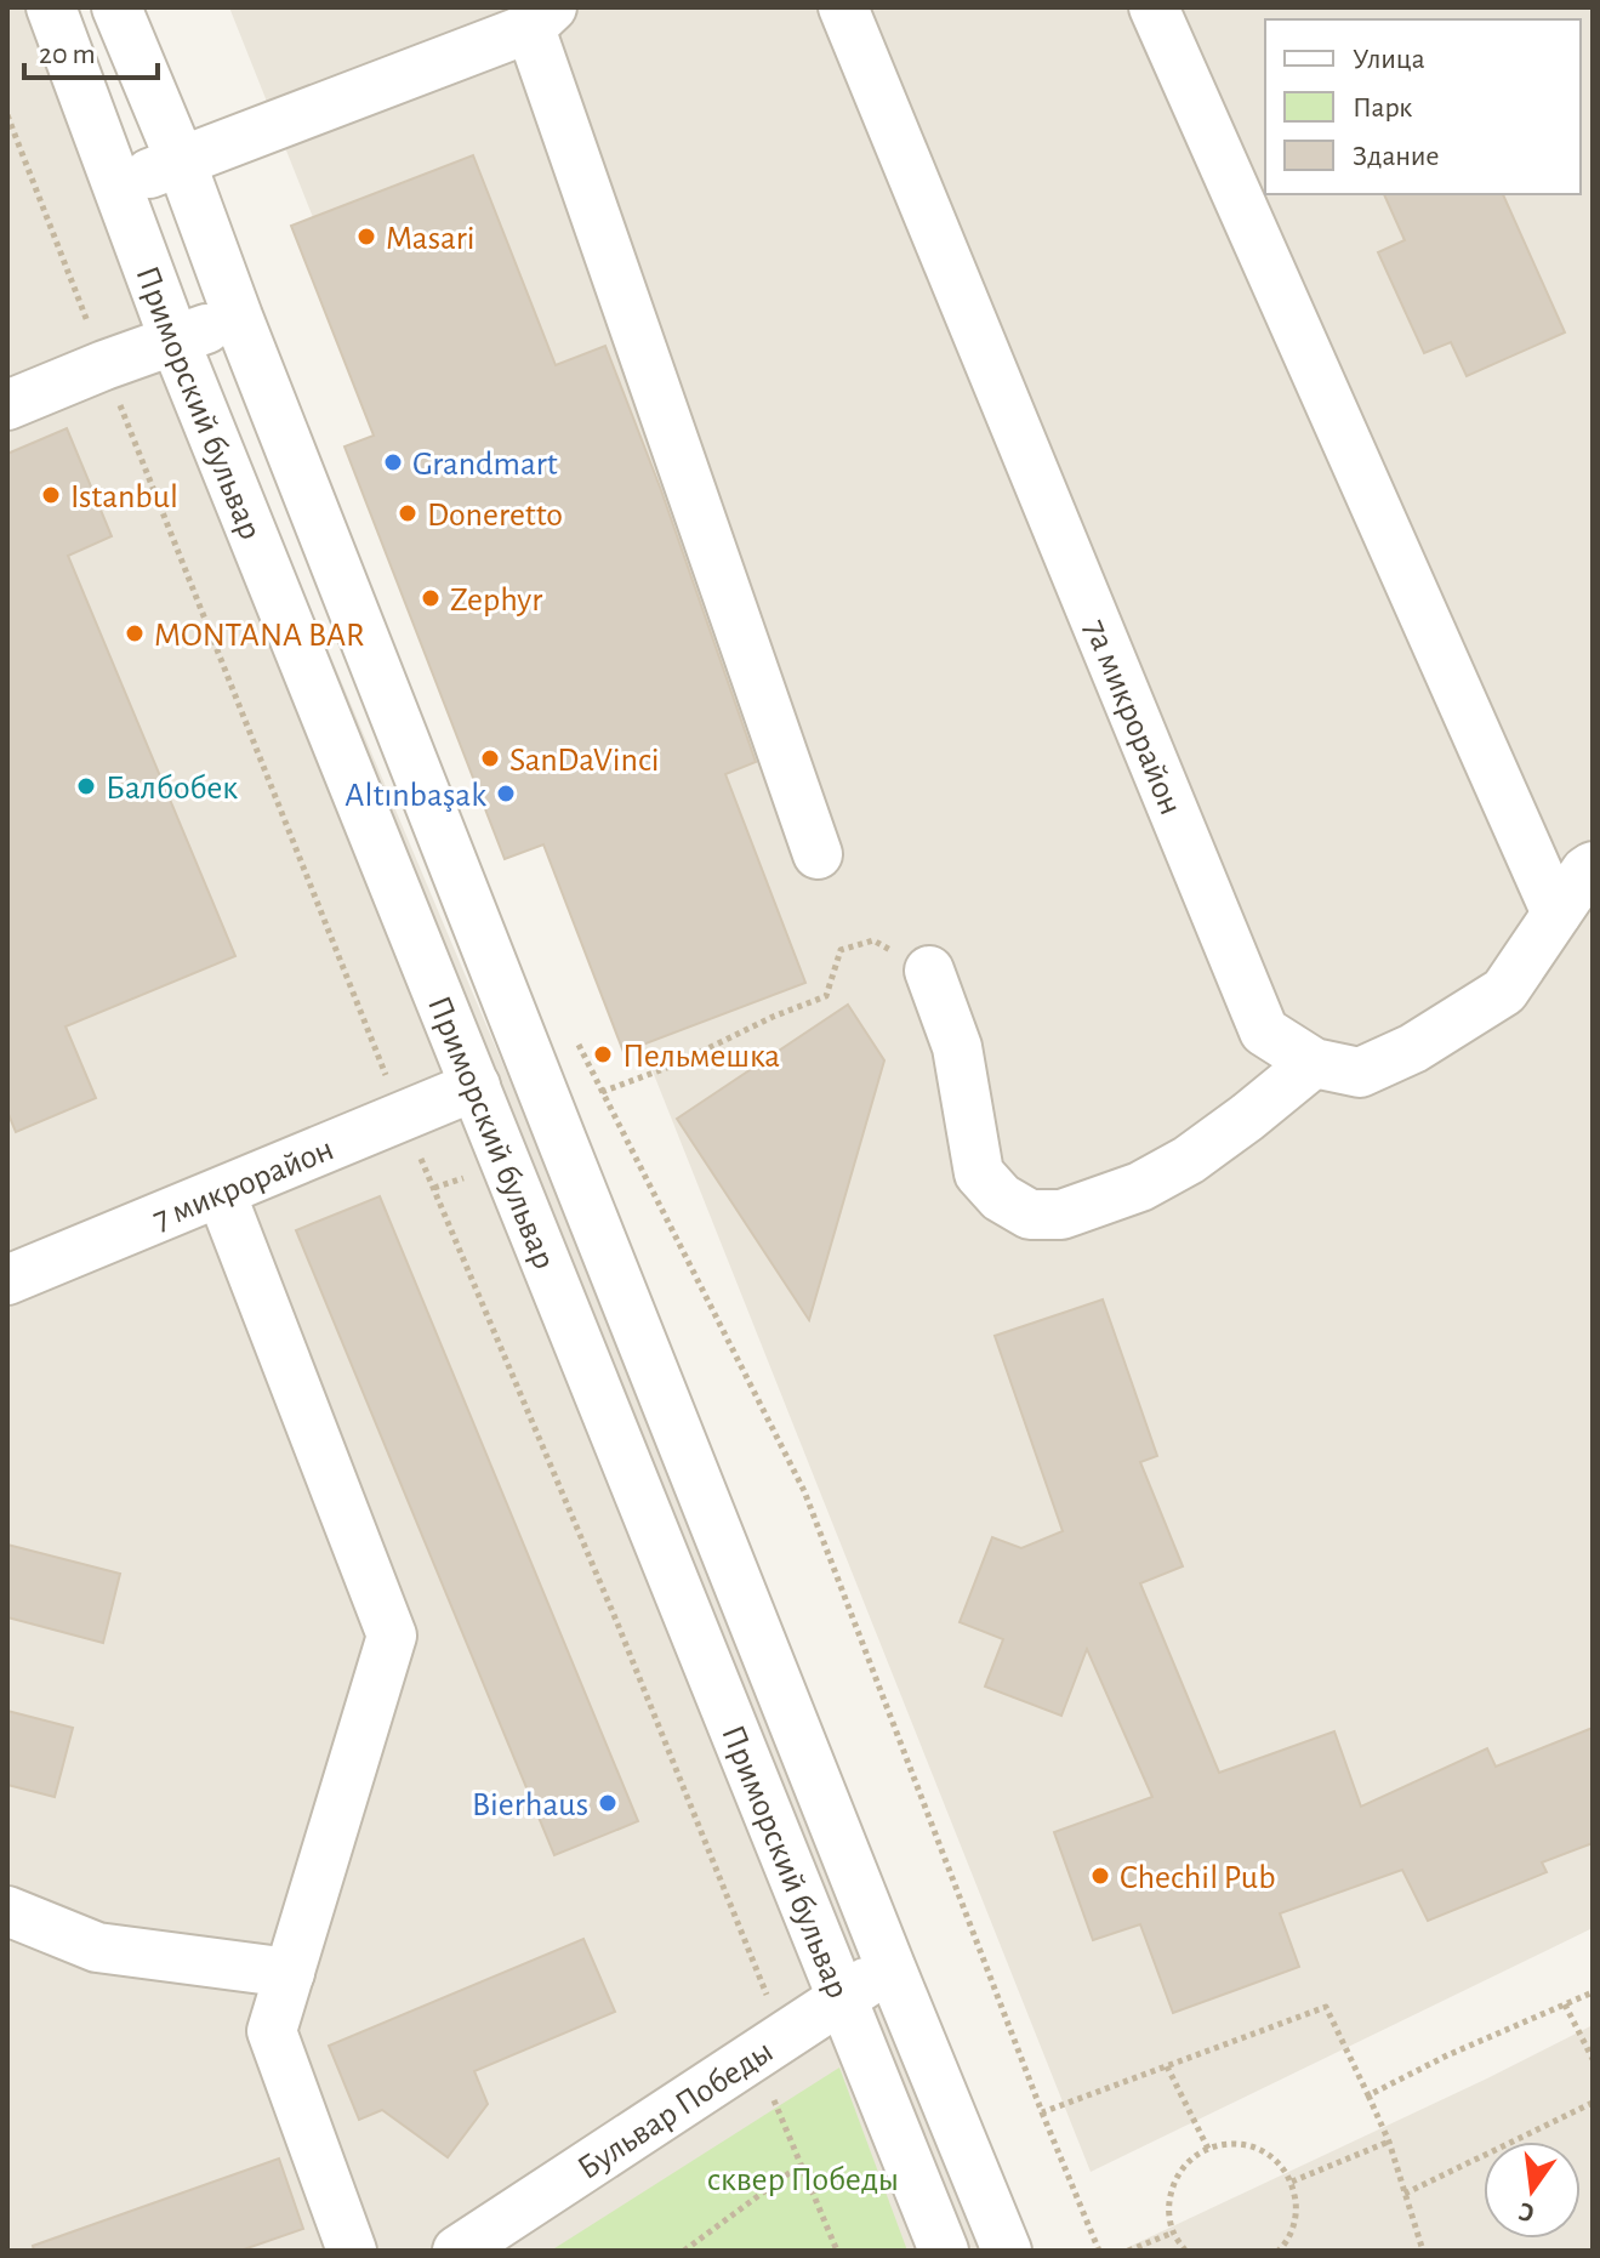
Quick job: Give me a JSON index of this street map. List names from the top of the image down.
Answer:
{
  "streets": {
    "street": [
      "Приморский бульвар",
      "7а микрорайон",
      "7 микрорайон",
      "Бульвар Победы"
    ]
  },
  "crossings": [
    ["Приморский бульвар", "7 микрорайон"],
    ["Приморский бульвар", "Бульвар Победы"]
  ],
  "parks": ["сквер Победы"],
  "places": [
    "Masari",
    "Grandmart",
    "Istanbul",
    "Doneretto",
    "Zephyr",
    "MONTANA BAR",
    "SanDaVinci",
    "Балбобек",
    "Altınbaşak",
    "Пельмешка",
    "Bierhaus",
    "Chechil Pub"
  ],
  "legend": ["Улица", "Парк", "Здание"],
  "scale_bar": "20 m",
  "north": "bottom"
}
